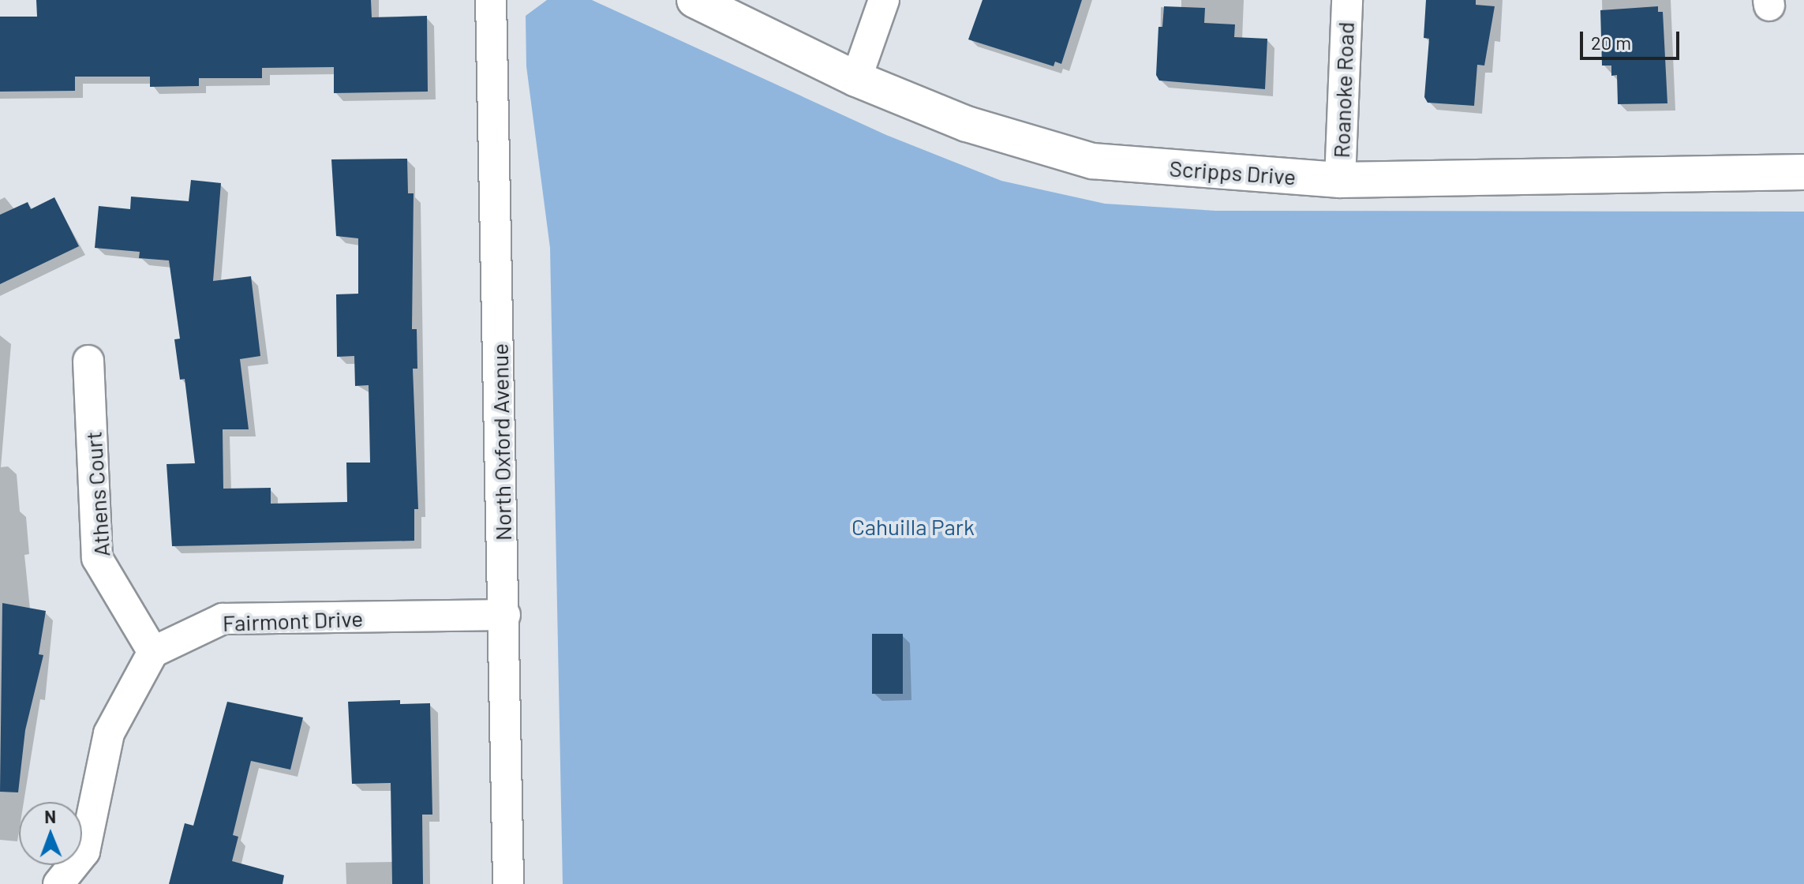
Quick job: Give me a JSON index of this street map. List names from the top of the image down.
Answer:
{
  "streets": {
    "street": [
      "Roanoke Road",
      "Scripps Drive",
      "North Oxford Avenue",
      "Athens Court",
      "Fairmont Drive"
    ]
  },
  "crossings": [
    ["Roanoke Road", "Scripps Drive"],
    ["North Oxford Avenue", "Fairmont Drive"],
    ["Athens Court", "Fairmont Drive"]
  ],
  "parks": ["Cahuilla Park"],
  "scale_bar": "20 m",
  "north": "top"
}
